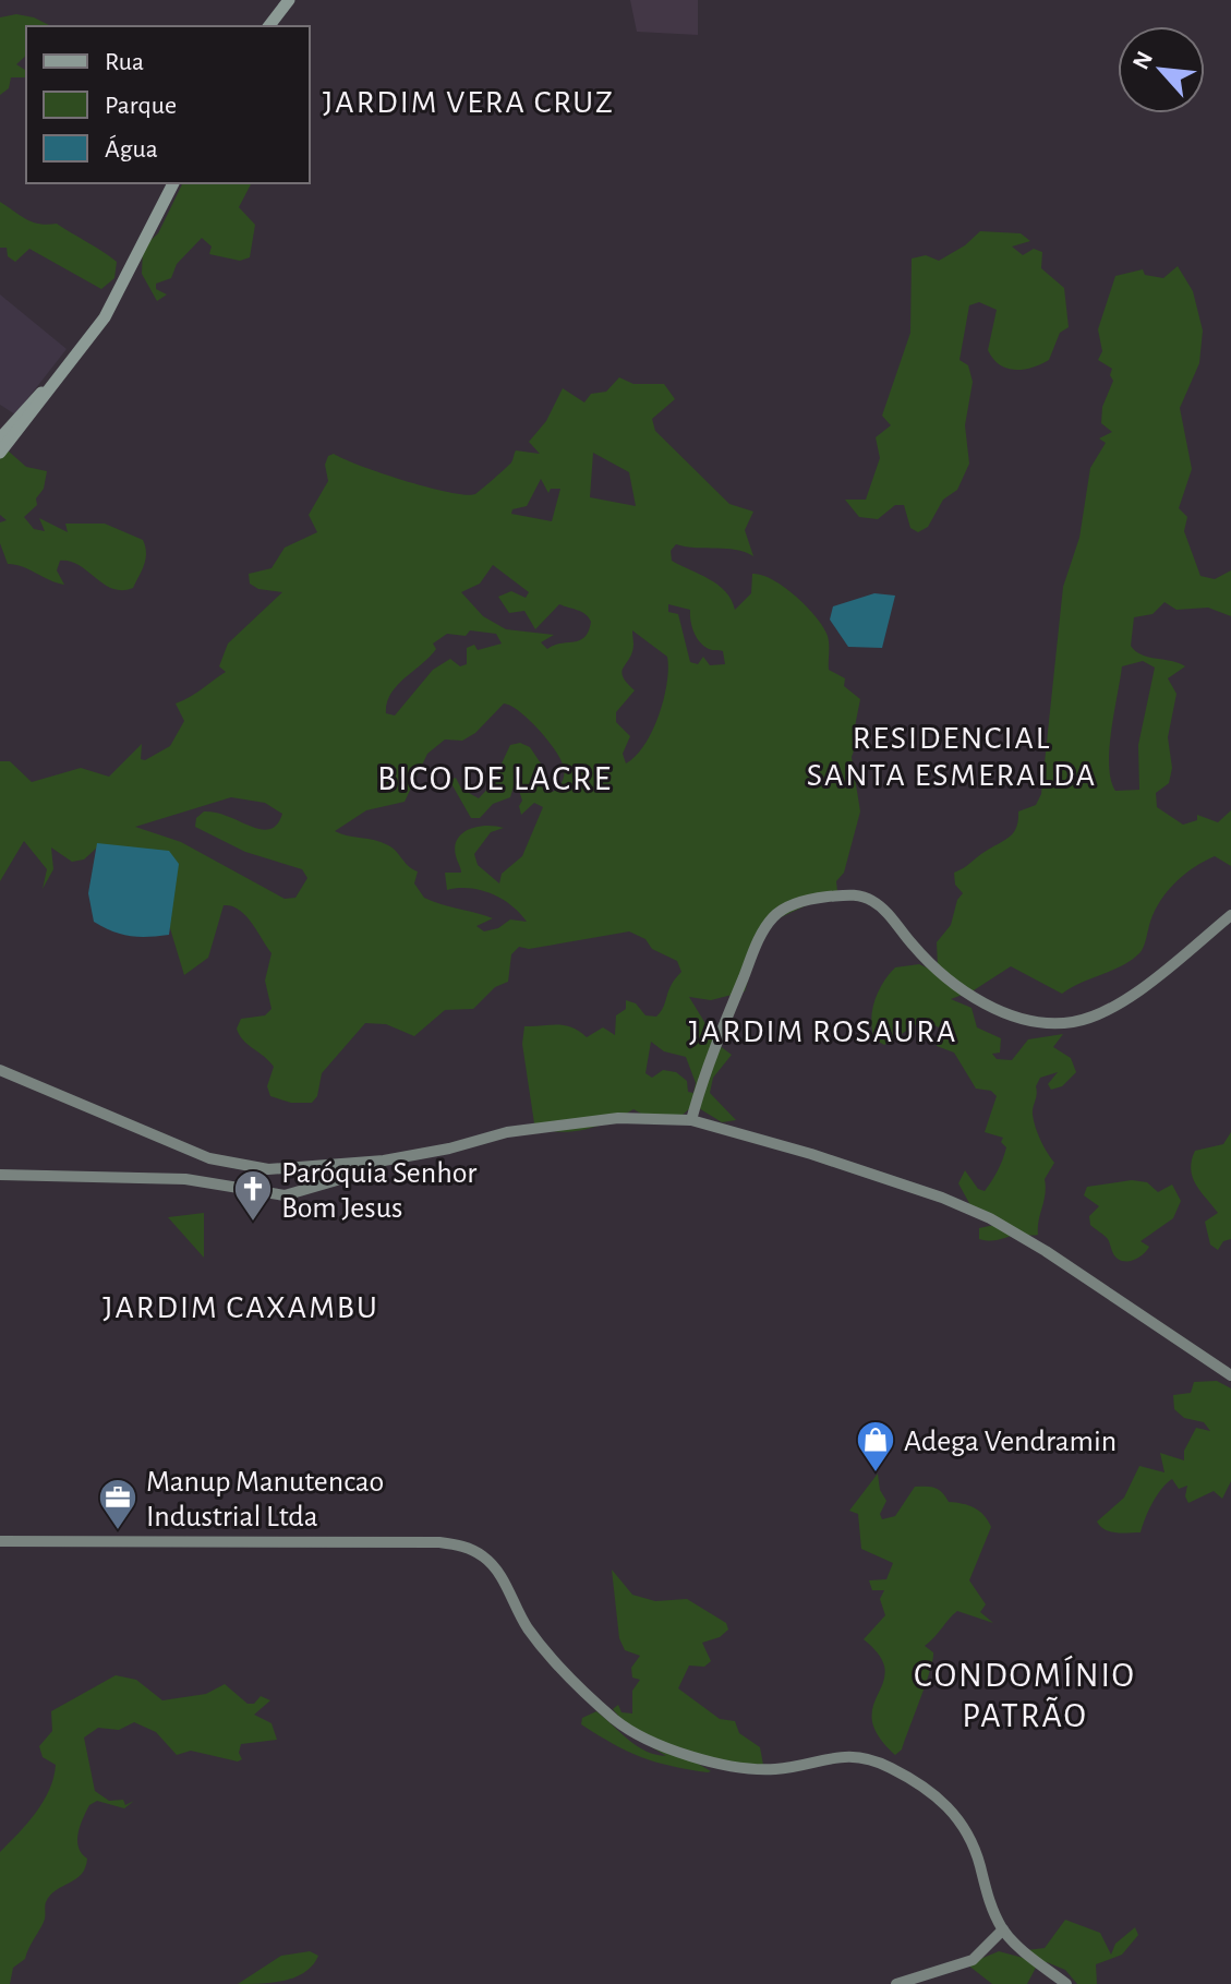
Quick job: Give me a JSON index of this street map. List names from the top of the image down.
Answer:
{
  "districts": [
    "JARDIM VERA CRUZ",
    "RESIDENCIAL SANTA ESMERALDA",
    "BICO DE LACRE",
    "JARDIM ROSAURA",
    "JARDIM CAXAMBU",
    "CONDOMÍNIO PATRÃO"
  ],
  "places": {
    "church": ["Paróquia Senhor Bom Jesus"],
    "shop": ["Adega Vendramin"],
    "office": ["Manup Manutencao Industrial Ltda"]
  },
  "legend": ["Rua", "Parque", "Água"],
  "north": "top left"
}
